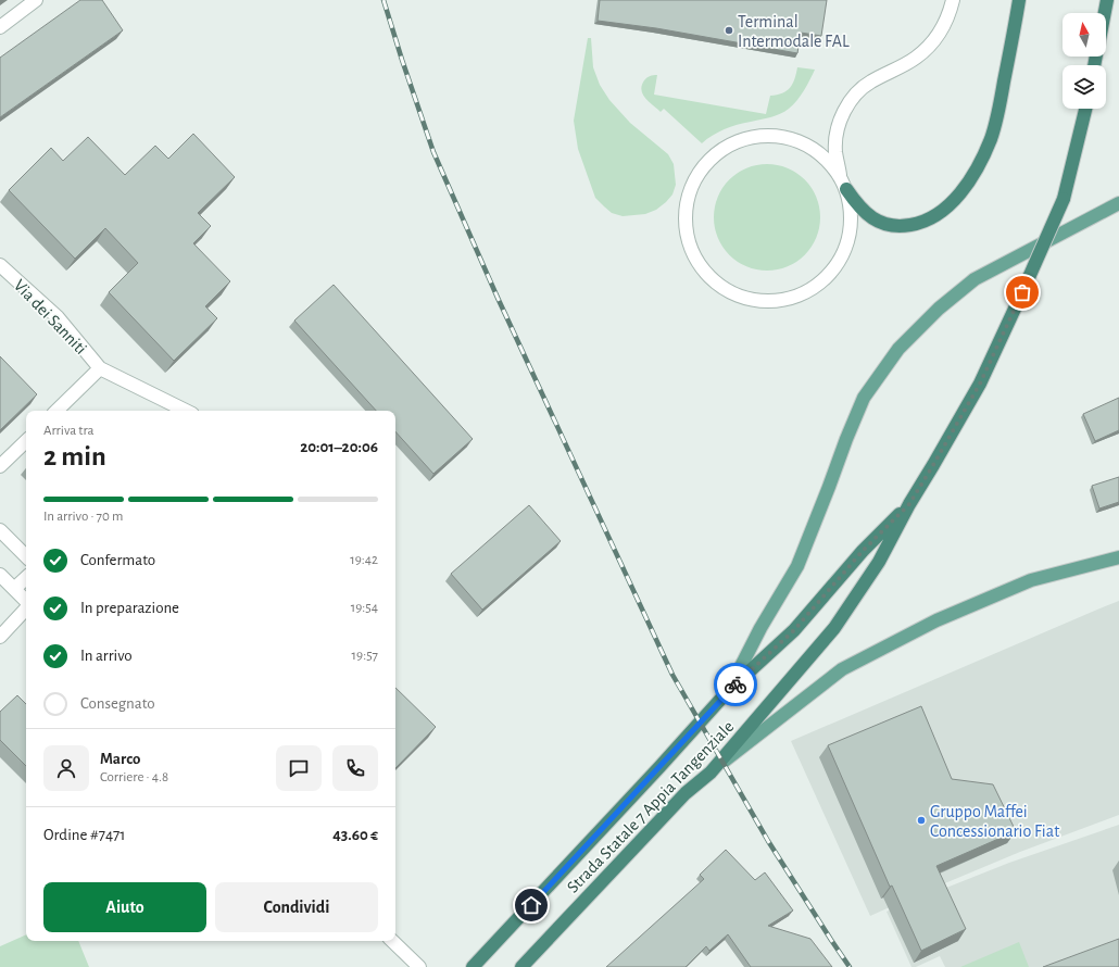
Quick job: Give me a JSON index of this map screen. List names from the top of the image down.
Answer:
{
  "streets": {
    "highway": ["Strada Statale 7 Appia Tangenziale"],
    "street": ["Via dei Sanniti"]
  },
  "places": ["Terminal Intermodale FAL", "Gruppo Maffei Concessionario Fiat"],
  "north": "top",
  "page": {
    "heading": ["2 min", "Arriva tra", "20:01–20:06"],
    "panel": [
      "Marco",
      "Corriere · 4.8",
      "Ordine #7471",
      "43.60 €"
    ],
    "bar": "In arrivo · 70 m",
    "list": [
      ["Confermato", "19:42"],
      ["In preparazione", "19:54"],
      ["In arrivo", "19:57"],
      "Consegnato"
    ],
    "buttons": ["Aiuto", "Condividi"]
  }
}
